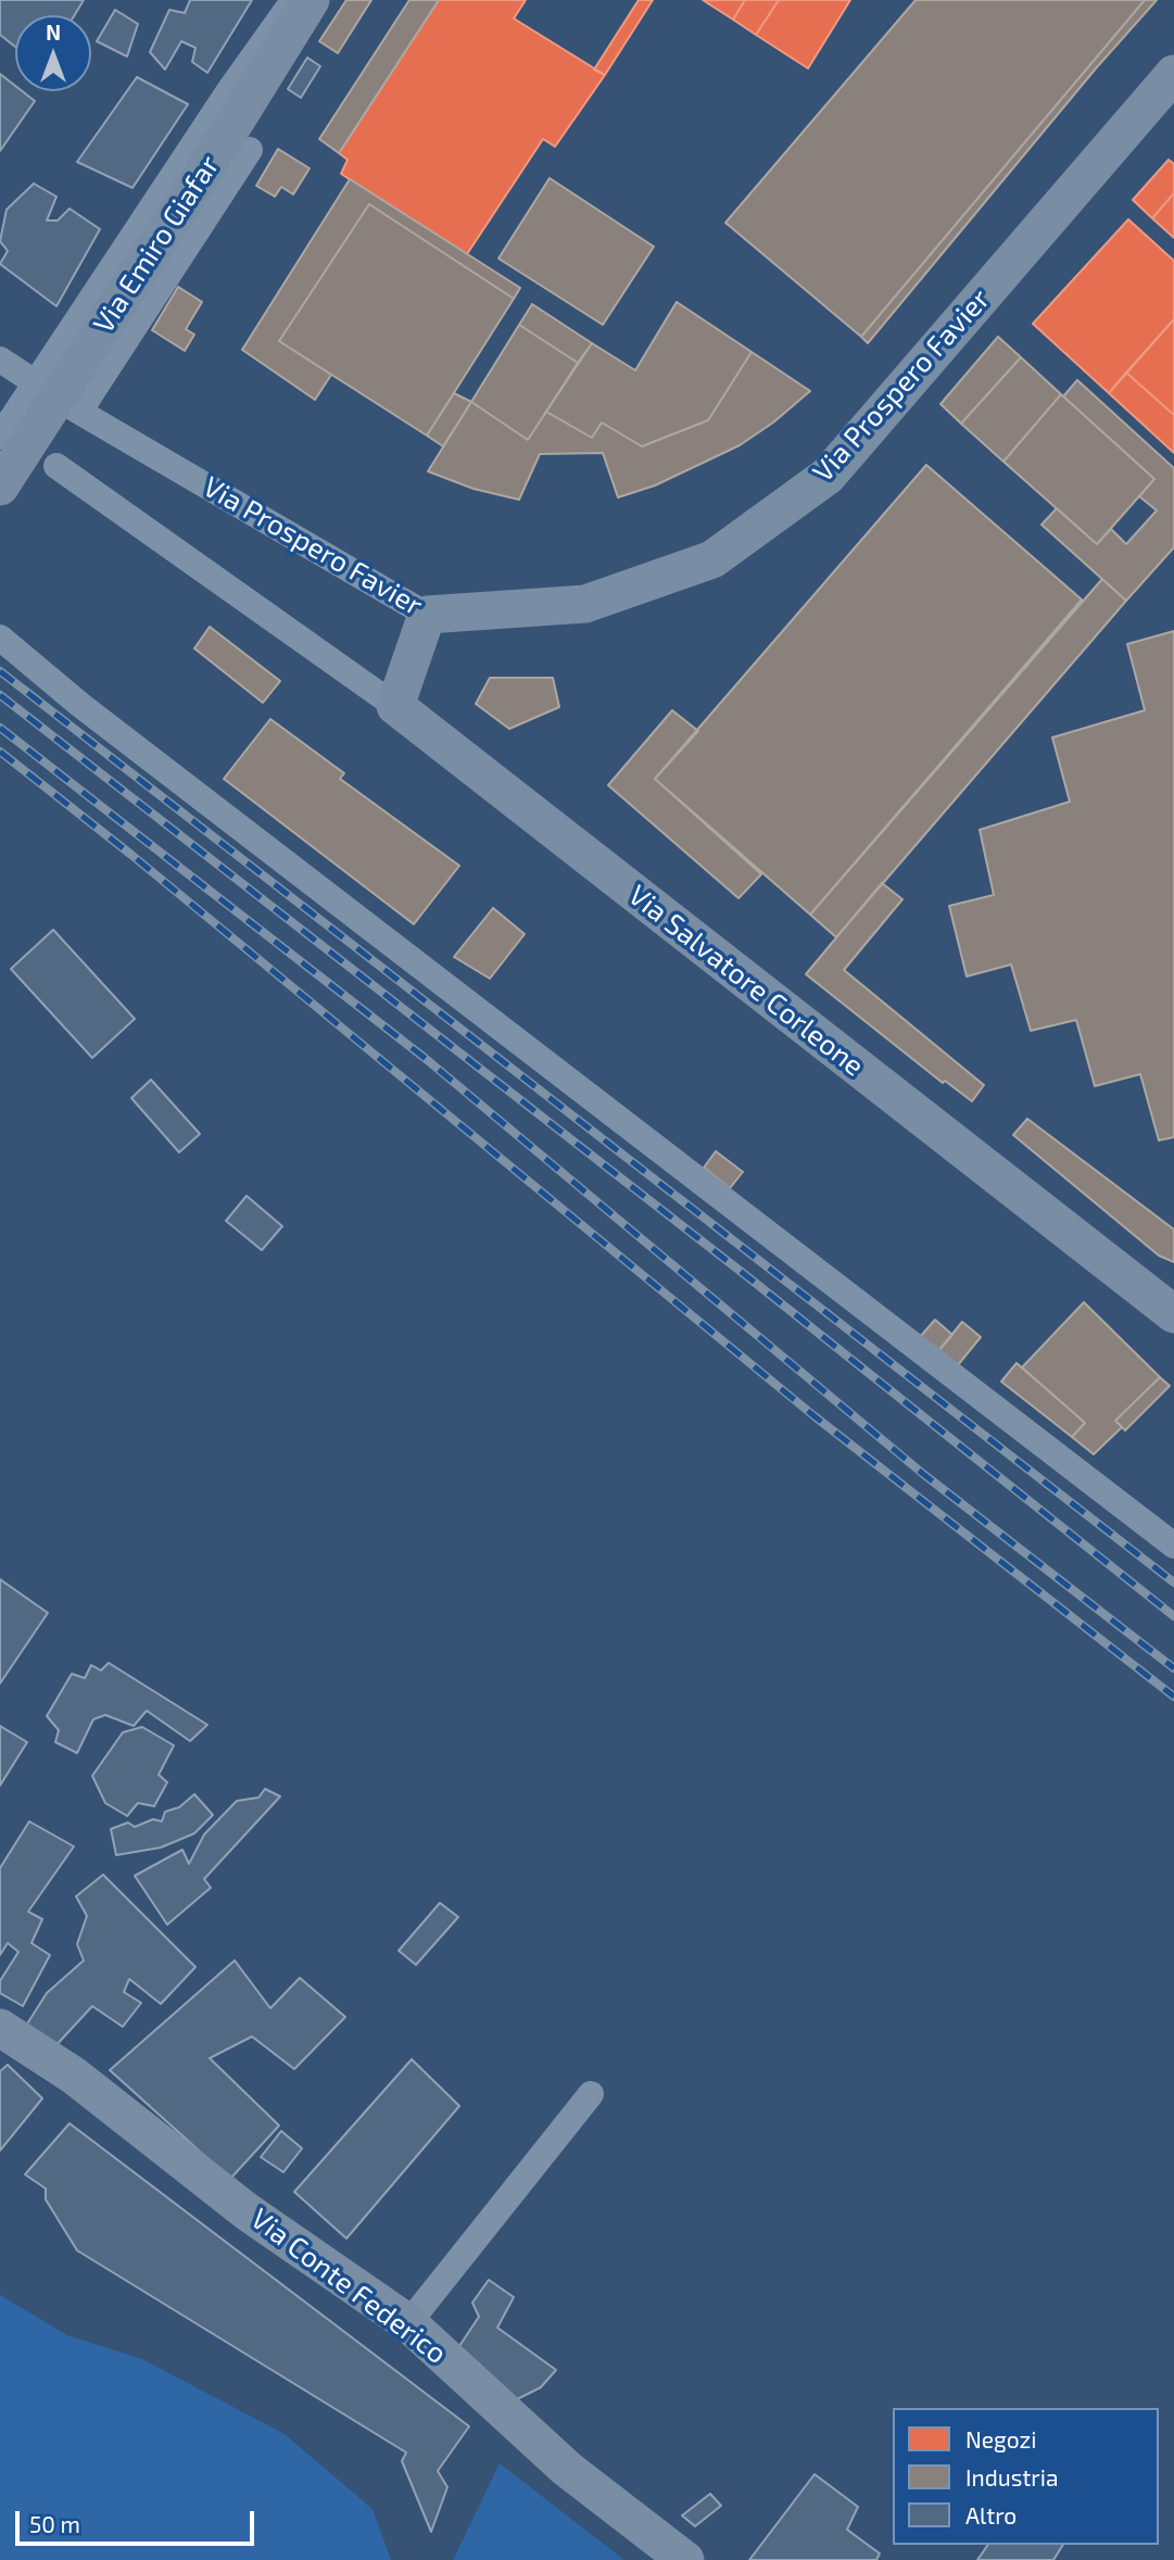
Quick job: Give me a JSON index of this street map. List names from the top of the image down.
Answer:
{
  "streets": {
    "street": [
      "Via Emiro Giafar",
      "Via Prospero Favier",
      "Via Salvatore Corleone",
      "Via Conte Federico"
    ]
  },
  "legend": ["Negozi", "Industria", "Altro"],
  "scale_bar": "50 m",
  "north": "top"
}
